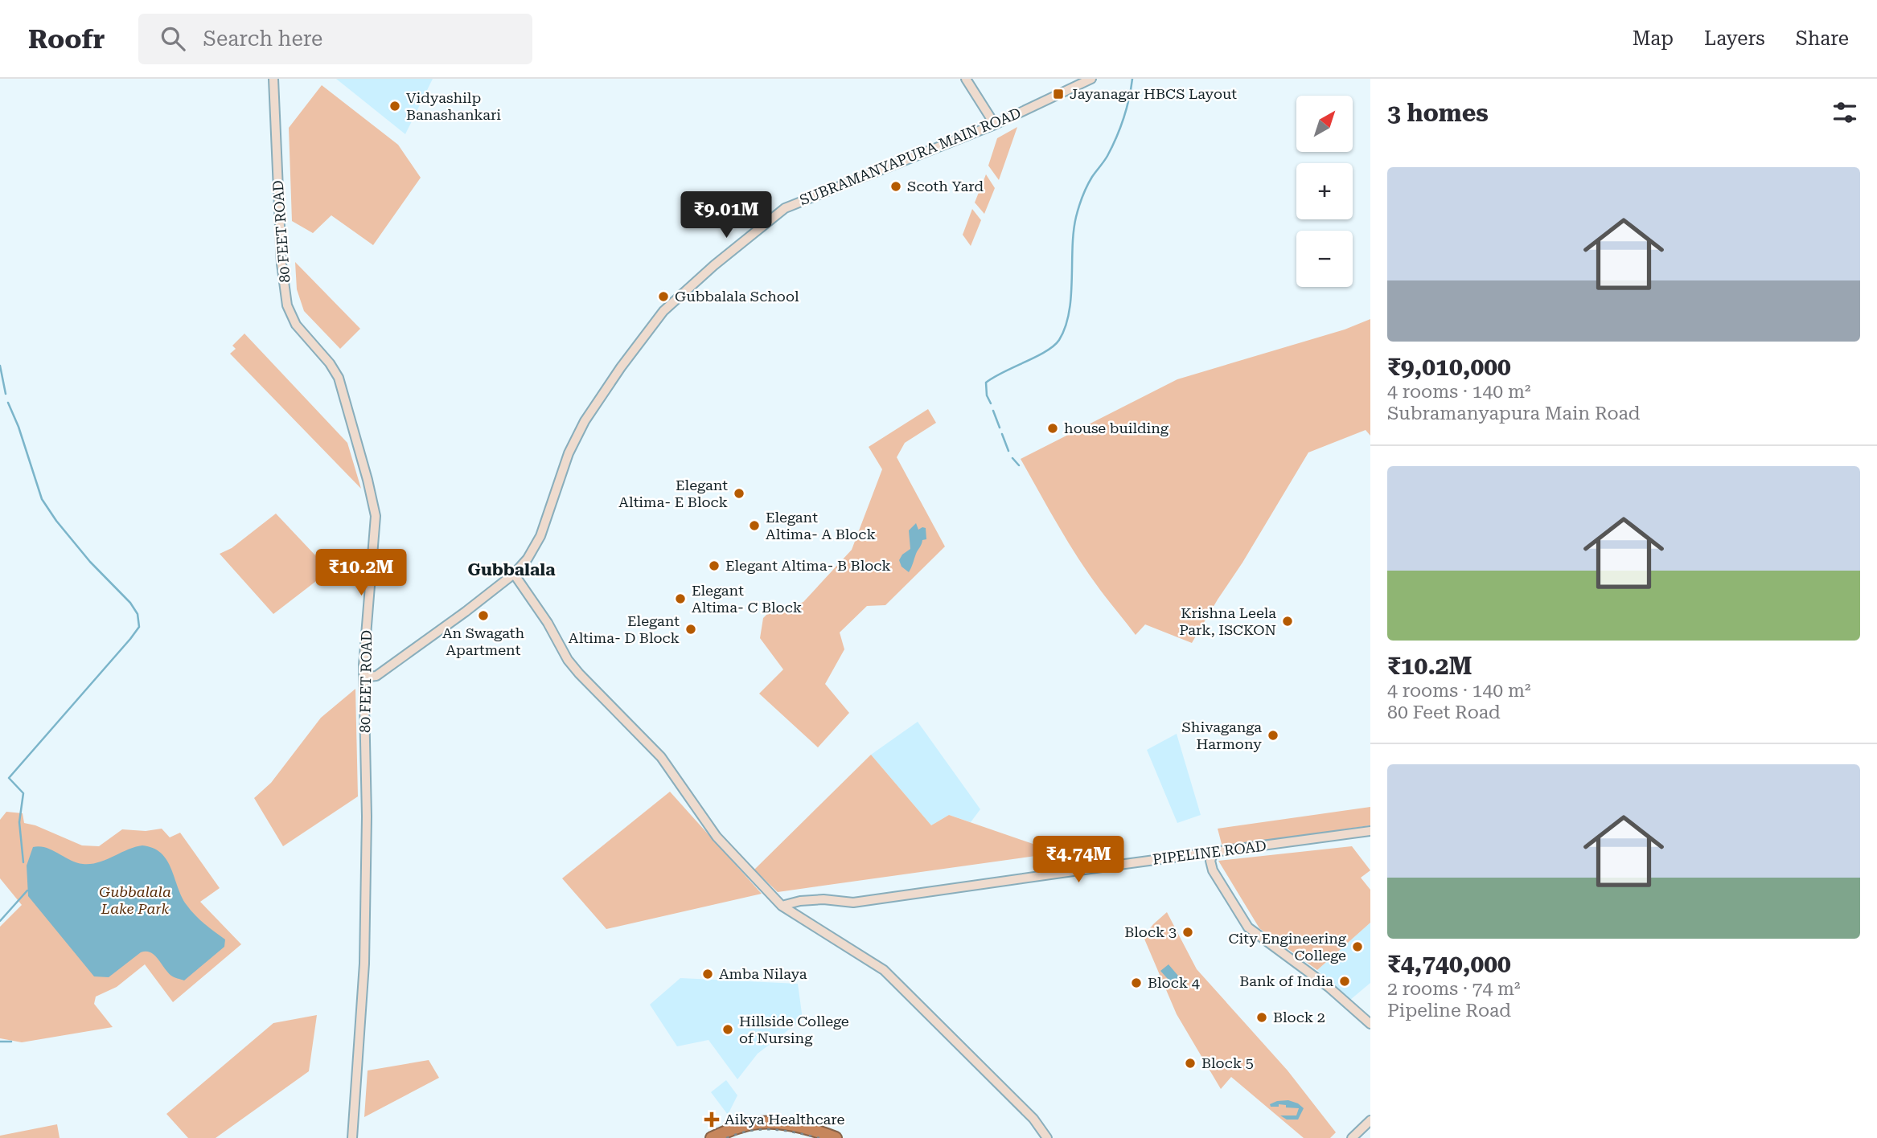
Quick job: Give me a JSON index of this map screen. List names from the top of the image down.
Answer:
{
  "streets": {
    "street": ["SUBRAMANYAPURA MAIN ROAD", "80 FEET ROAD", "PIPELINE ROAD"]
  },
  "crossings": [
    ["SUBRAMANYAPURA MAIN ROAD", "80 FEET ROAD"]
  ],
  "districts": ["Gubbalala"],
  "parks": ["Gubbalala Lake Park"],
  "places": {
    "transit": ["Jayanagar HBCS Layout"],
    "other": [
      "Vidyashilp Banashankari",
      "Scoth Yard",
      "Gubbalala School",
      "house building",
      "Elegant Altima- E Block",
      "Elegant Altima- A Block",
      "Elegant Altima- B Block",
      "Elegant Altima- C Block",
      "An Swagath Apartment",
      "Krishna Leela Park, ISCKON",
      "Elegant Altima- D Block",
      "Shivaganga Harmony",
      "Block 3",
      "City Engineering College",
      "Amba Nilaya",
      "Bank of India",
      "Block 4",
      "Block 2",
      "Hillside College of Nursing",
      "Block 5"
    ],
    "health": ["Aikya Healthcare"]
  },
  "north": "top right",
  "page": {
    "header": "Roofr",
    "search": "Search here",
    "nav": ["Map", "Layers", "Share"],
    "heading": "3 homes",
    "map_buttons": ["+", "−"],
    "list": [
      {
        "name": "₹9,010,000",
        "note": "4 rooms · 140 m² · Subramanyapura Main Road"
      },
      {
        "name": "₹10.2M",
        "note": "4 rooms · 140 m² · 80 Feet Road"
      },
      {
        "name": "₹4,740,000",
        "note": "2 rooms · 74 m² · Pipeline Road"
      }
    ],
    "price": ["₹9.01M", "₹10.2M", "₹4.74M"]
  }
}
